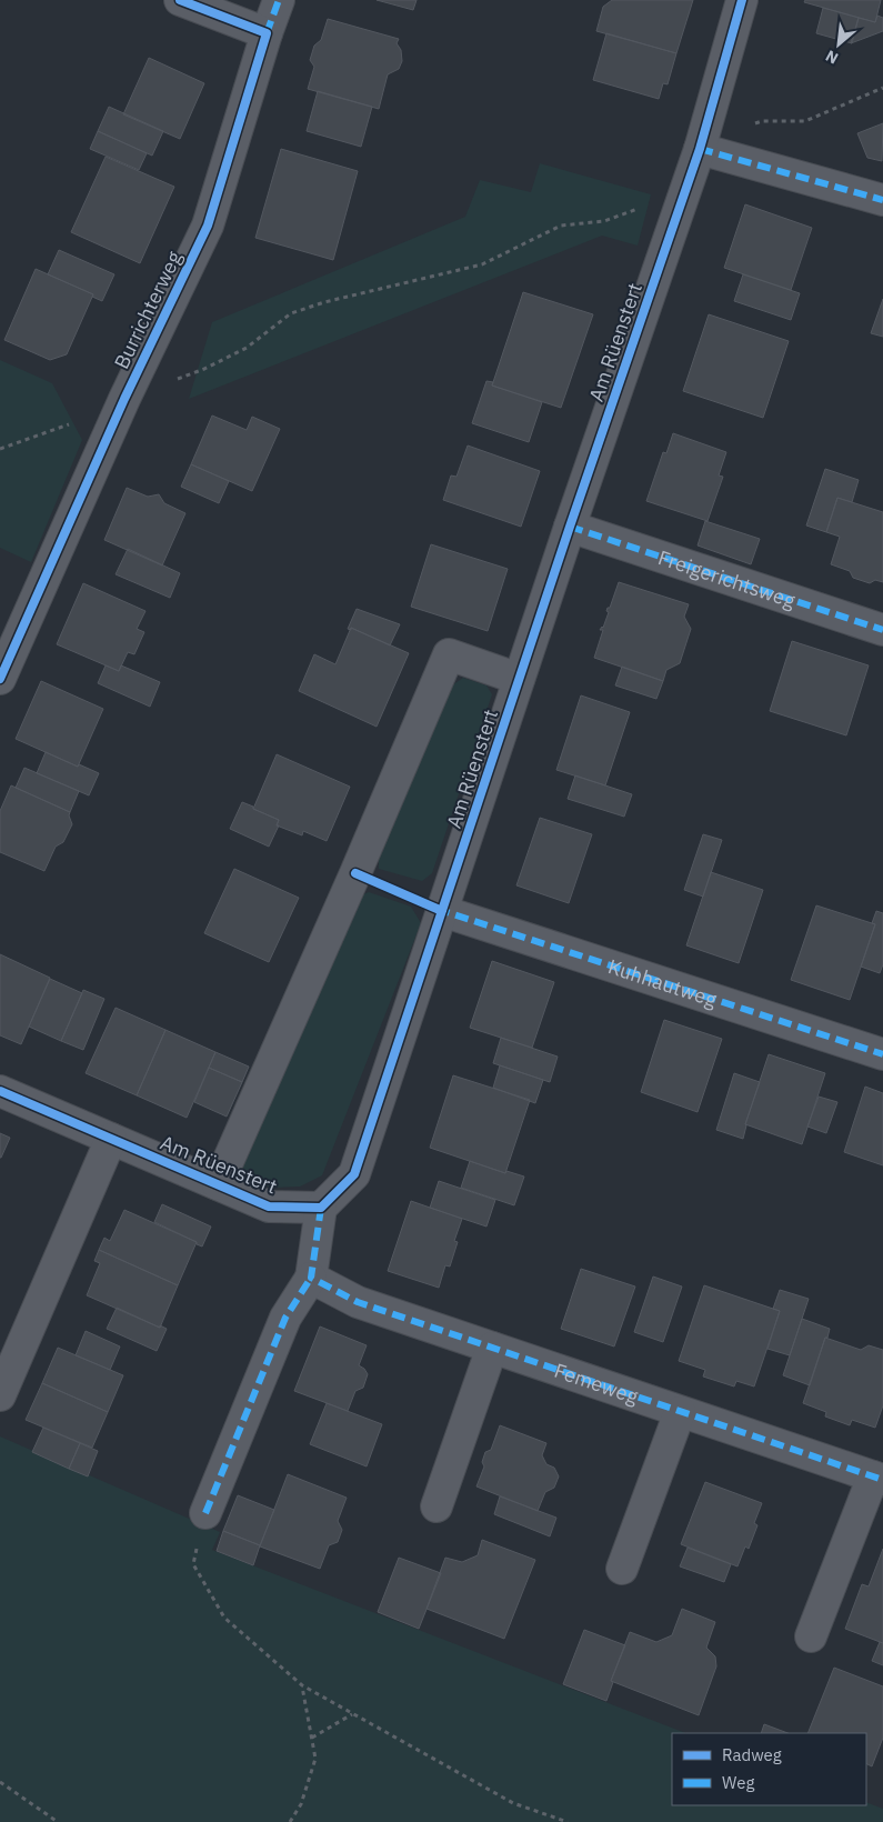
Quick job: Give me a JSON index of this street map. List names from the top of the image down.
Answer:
{
  "streets": {
    "street": [
      "Burrichterweg",
      "Am Rüenstert",
      "Freigerichtsweg",
      "Kuhhautweg",
      "Femeweg"
    ]
  },
  "crossings": [
    ["Am Rüenstert", "Freigerichtsweg"],
    ["Am Rüenstert", "Kuhhautweg"]
  ],
  "legend": ["Radweg", "Weg"],
  "north": "bottom left"
}
